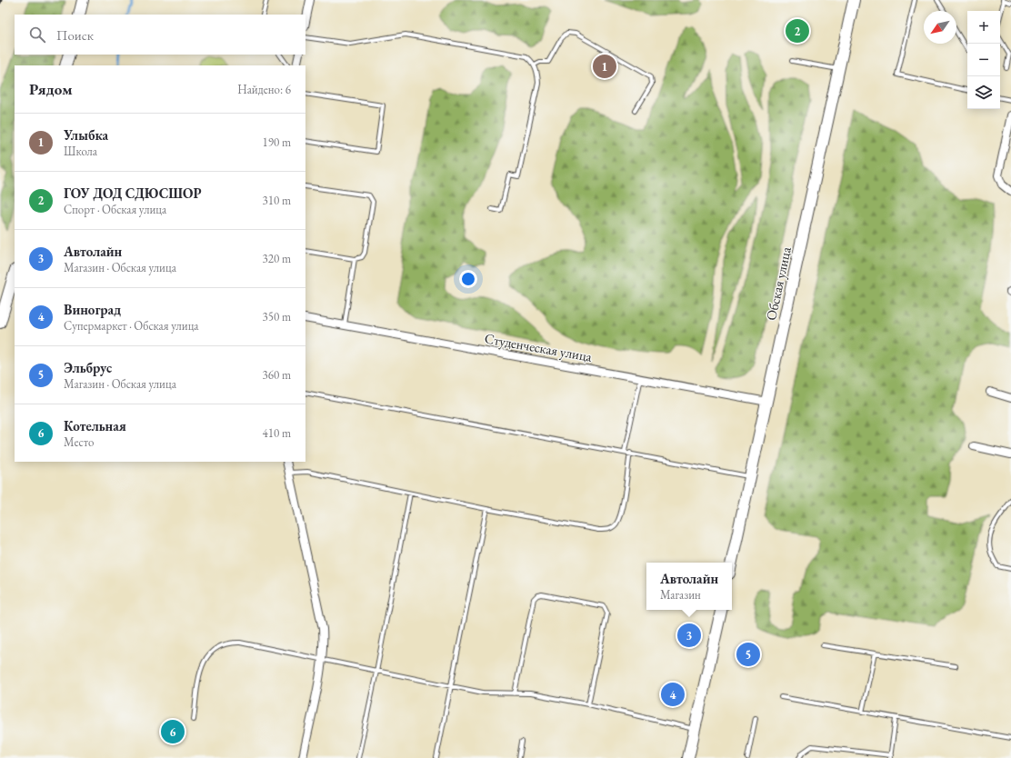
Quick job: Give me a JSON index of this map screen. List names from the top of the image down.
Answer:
{
  "streets": {
    "street": ["Обская улица", "Студенческая улица"]
  },
  "crossings": [
    ["Обская улица", "Студенческая улица"]
  ],
  "north": "bottom left",
  "page": {
    "map_buttons": ["+", "−"],
    "search": "Поиск",
    "pins": [
      "2",
      "1",
      "3",
      "5",
      "4",
      "6"
    ],
    "heading": ["Рядом", "Найдено: 6"],
    "list": [
      {
        "mark": "1",
        "name": "Улыбка",
        "note": "Школа",
        "value": "190 m"
      },
      {
        "mark": "2",
        "name": "ГОУ ДОД СДЮСШОР",
        "note": "Спорт · Обская улица",
        "value": "310 m"
      },
      {
        "mark": "3",
        "name": "Автолайн",
        "note": "Магазин · Обская улица",
        "value": "320 m"
      },
      {
        "mark": "4",
        "name": "Виноград",
        "note": "Супермаркет · Обская улица",
        "value": "350 m"
      },
      {
        "mark": "5",
        "name": "Эльбрус",
        "note": "Магазин · Обская улица",
        "value": "360 m"
      },
      {
        "mark": "6",
        "name": "Котельная",
        "note": "Место",
        "value": "410 m"
      }
    ],
    "popup": ["Автолайн", "Магазин"]
  }
}
